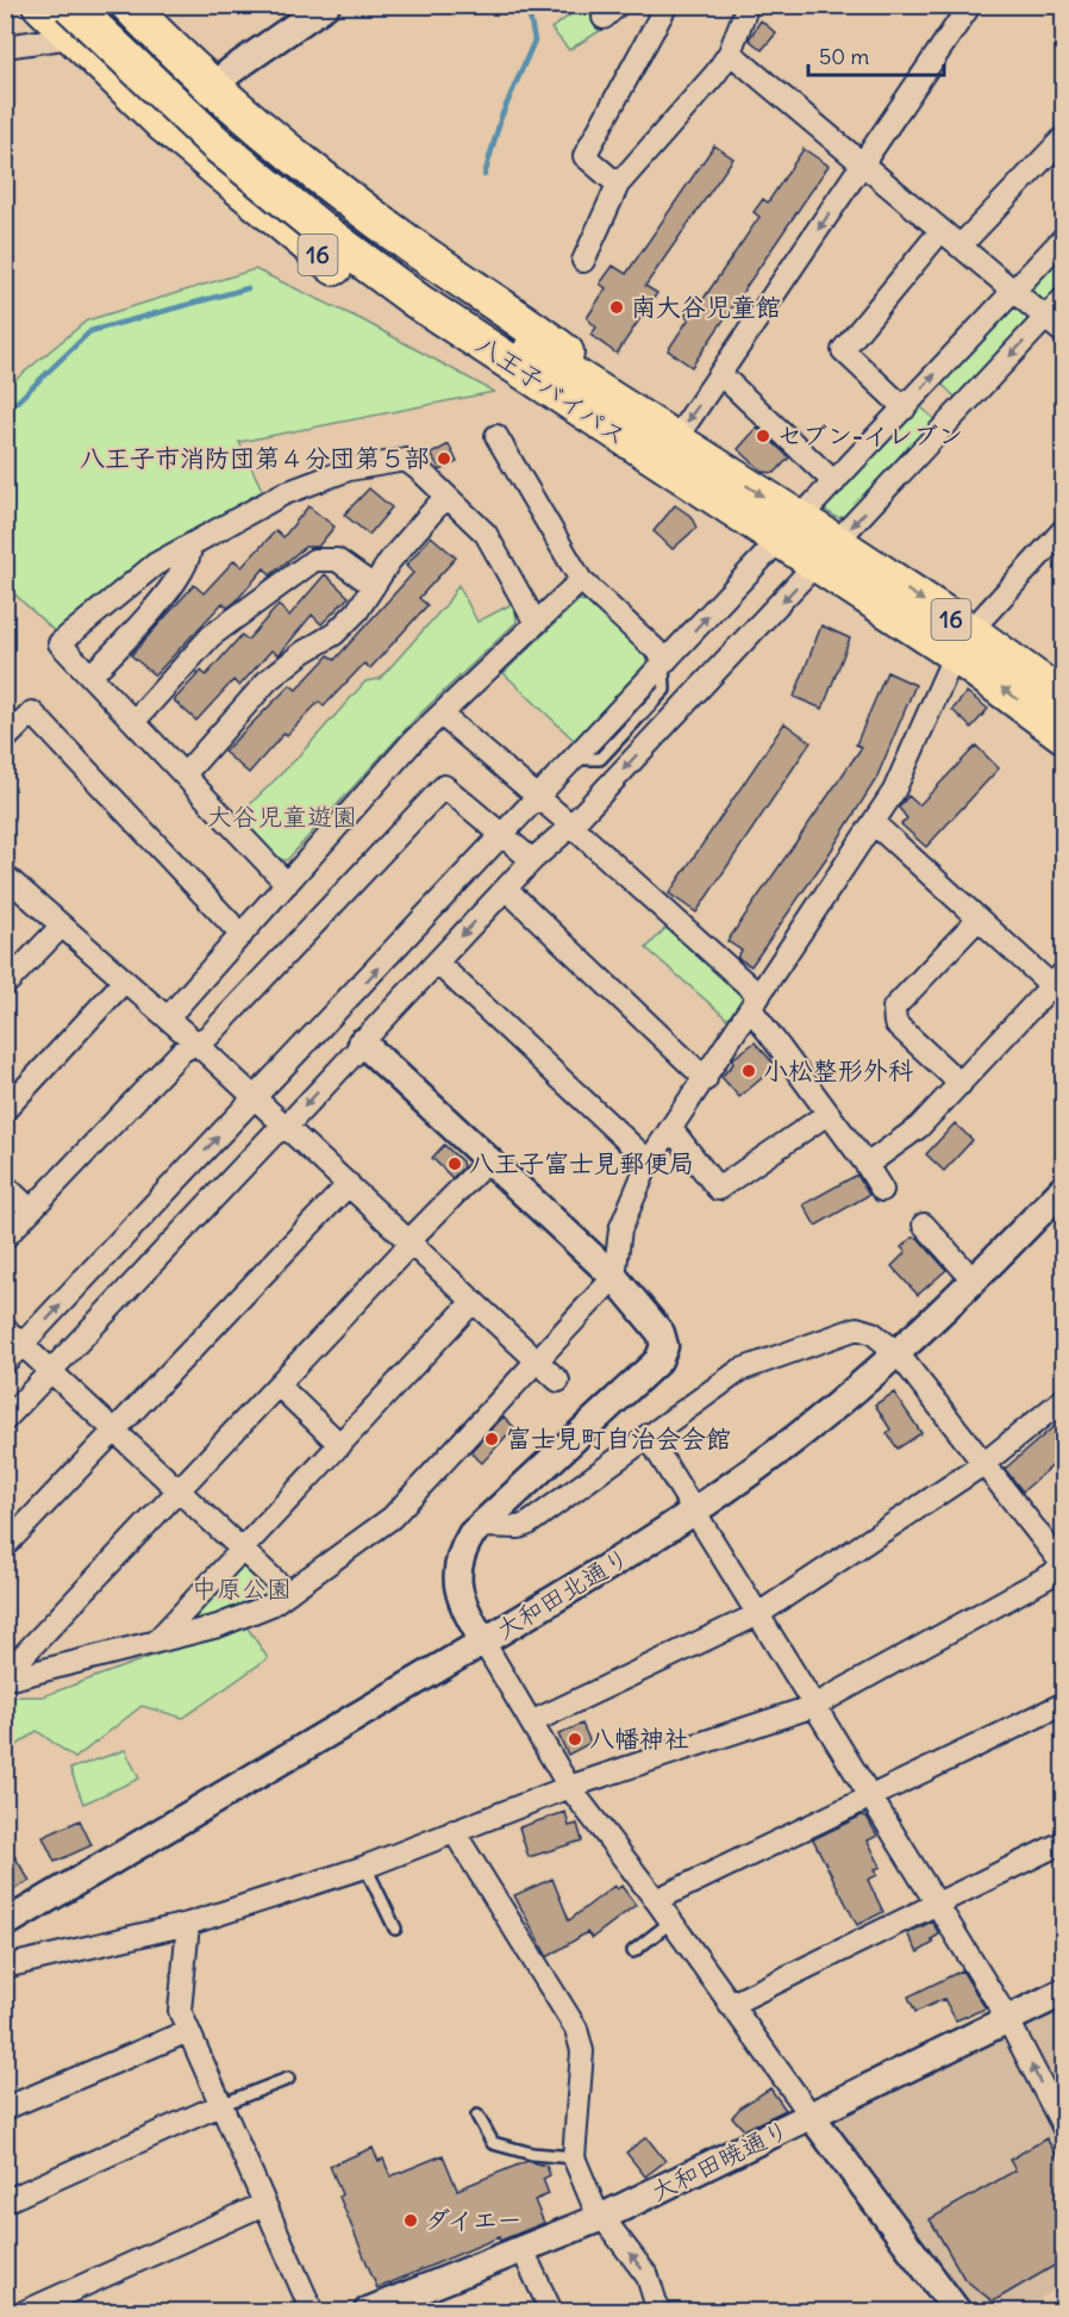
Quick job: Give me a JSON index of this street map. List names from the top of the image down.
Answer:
{
  "streets": {
    "highway": ["16", "八王子バイパス"],
    "street": ["大和田北通り", "大和田暁通り"]
  },
  "crossings": [
    ["16", "八王子バイパス"]
  ],
  "parks": ["大谷児童遊園", "中原公園"],
  "places": [
    "南大谷児童館",
    "セブン-イレブン",
    "八王子市消防団第４分団第５部",
    "小松整形外科",
    "八王子富士見郵便局",
    "富士見町自治会会館",
    "八幡神社",
    "ダイエー"
  ],
  "scale_bar": "50 m"
}
